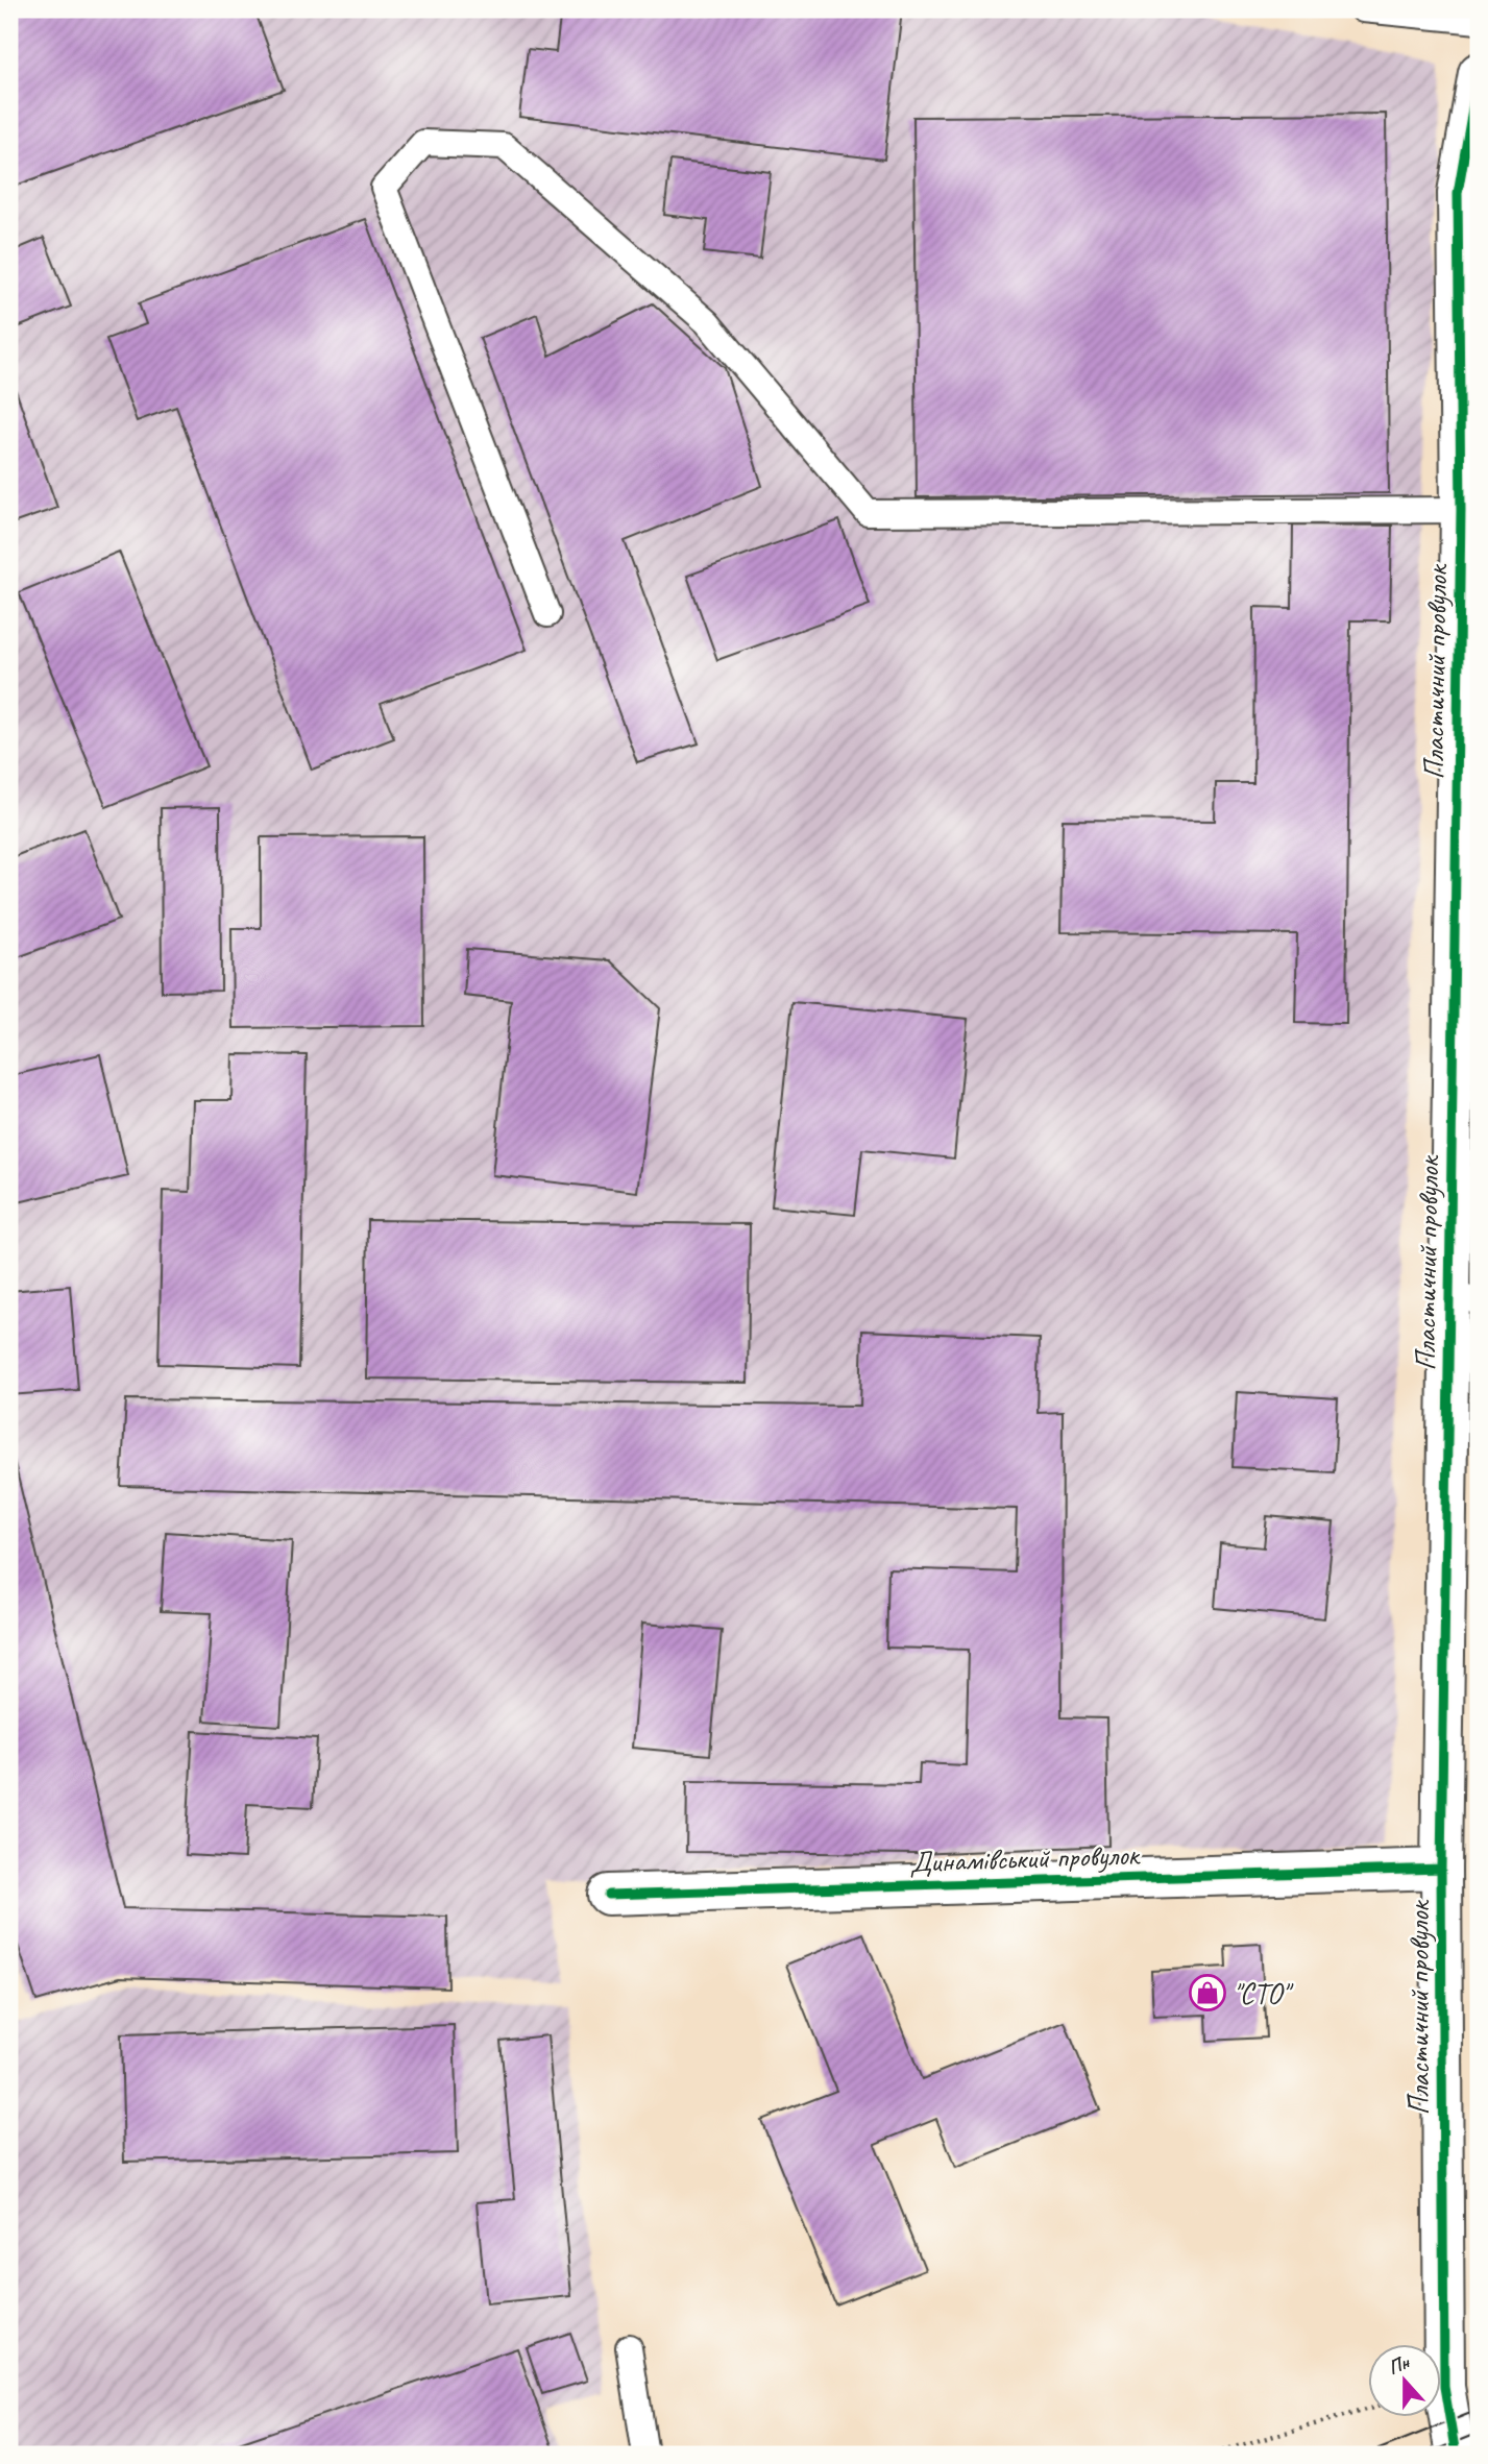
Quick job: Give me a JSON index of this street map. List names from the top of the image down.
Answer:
{
  "streets": {
    "street": ["Пластичний провулок", "Динамівський провулок"]
  },
  "crossings": [
    ["Пластичний провулок", "Динамівський провулок"]
  ],
  "places": {
    "shop": ["\"СТО\""]
  },
  "north": "top"
}
